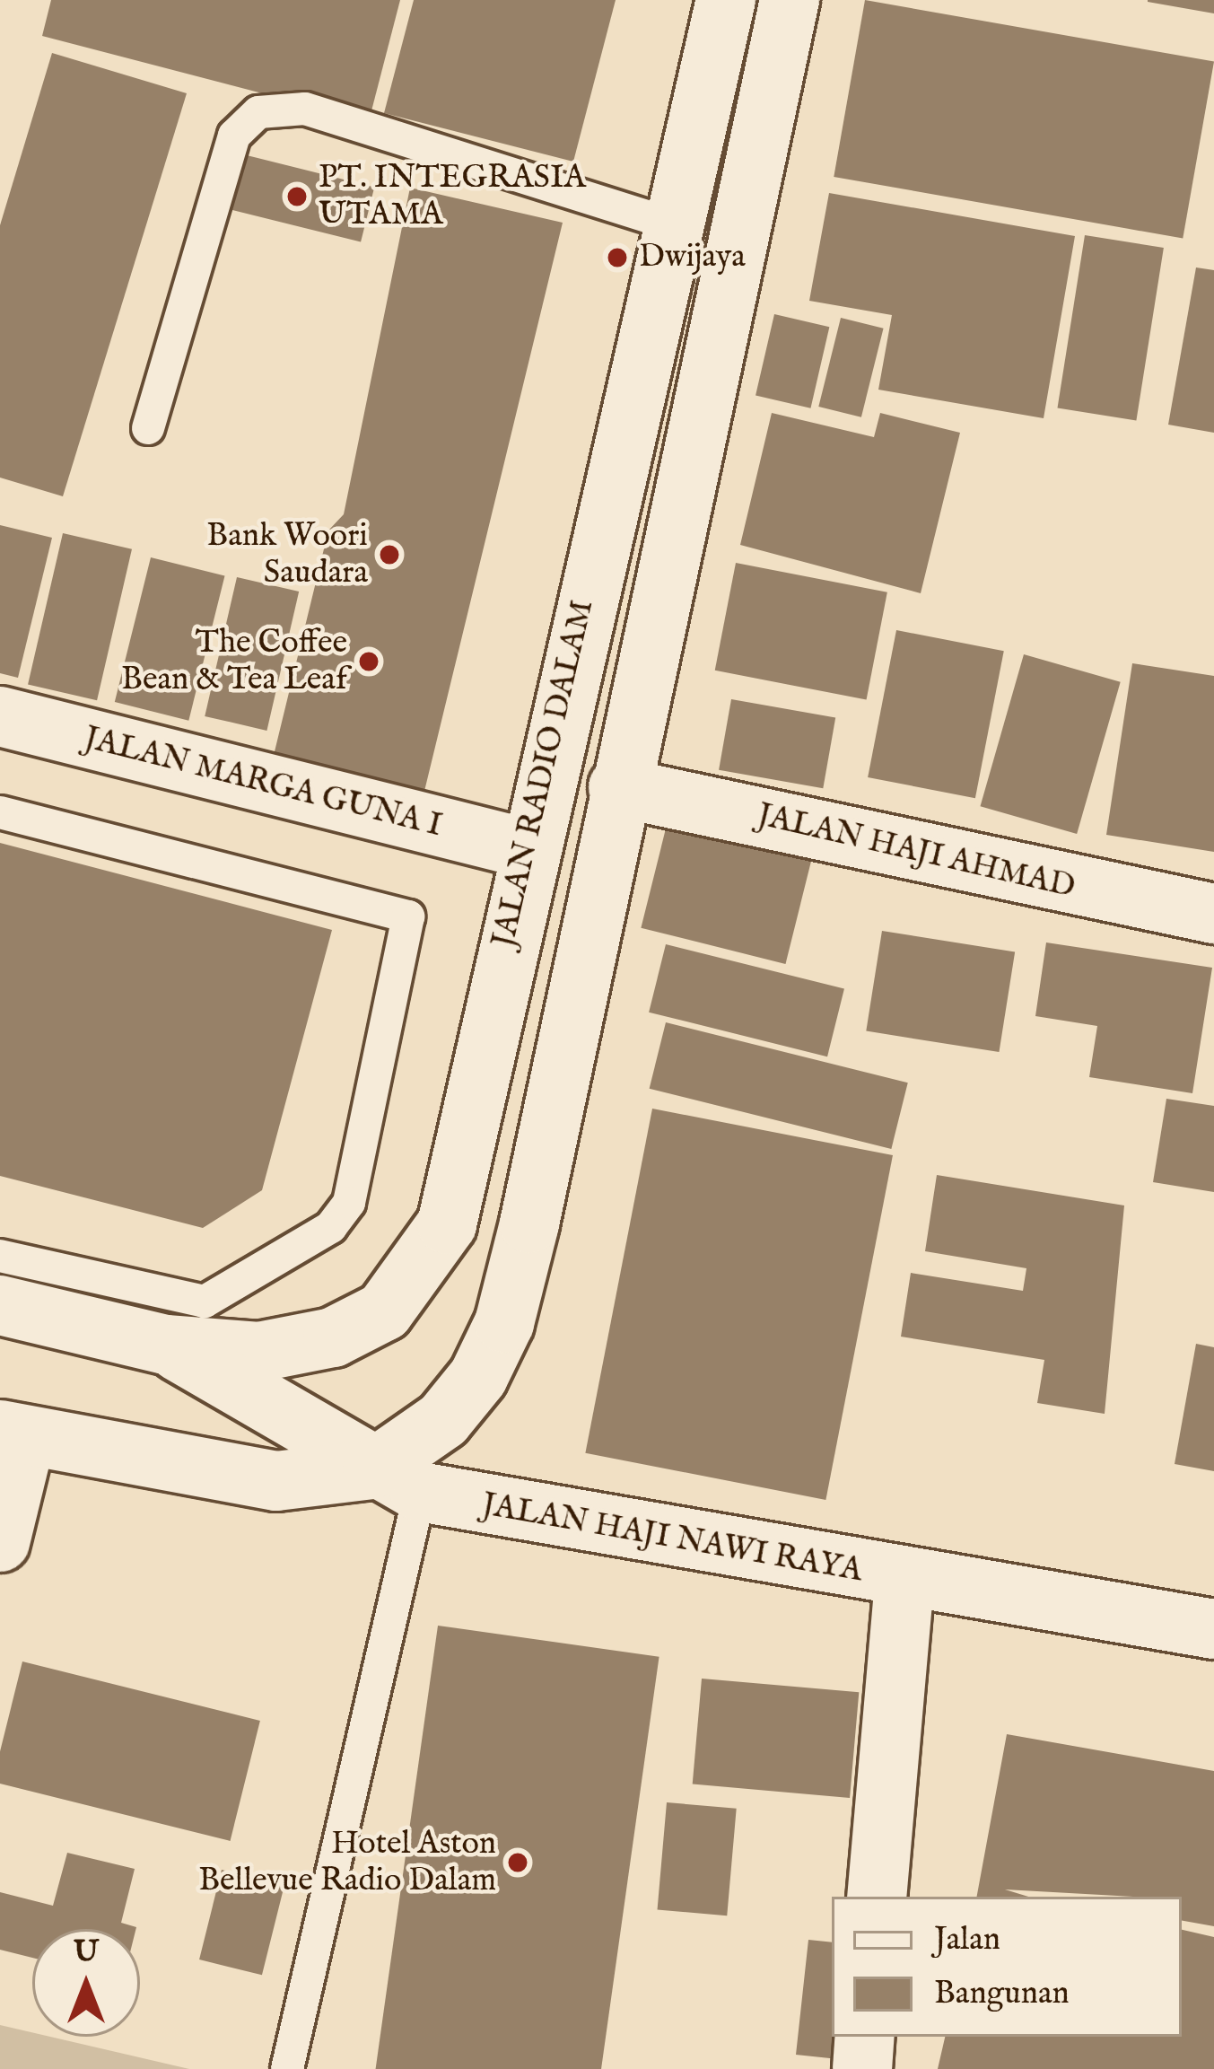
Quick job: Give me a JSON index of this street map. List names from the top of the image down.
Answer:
{
  "streets": {
    "main road": [
      "JALAN RADIO DALAM",
      "JALAN MARGA GUNA I",
      "JALAN HAJI AHMAD",
      "JALAN HAJI NAWI RAYA"
    ]
  },
  "crossings": [
    ["JALAN RADIO DALAM", "JALAN MARGA GUNA I"],
    ["JALAN RADIO DALAM", "JALAN HAJI NAWI RAYA"]
  ],
  "places": [
    "PT. INTEGRASIA UTAMA",
    "Dwijaya",
    "Bank Woori Saudara",
    "The Coffee Bean & Tea Leaf",
    "Hotel Aston Bellevue Radio Dalam"
  ],
  "legend": ["Jalan", "Bangunan"],
  "north": "top"
}
